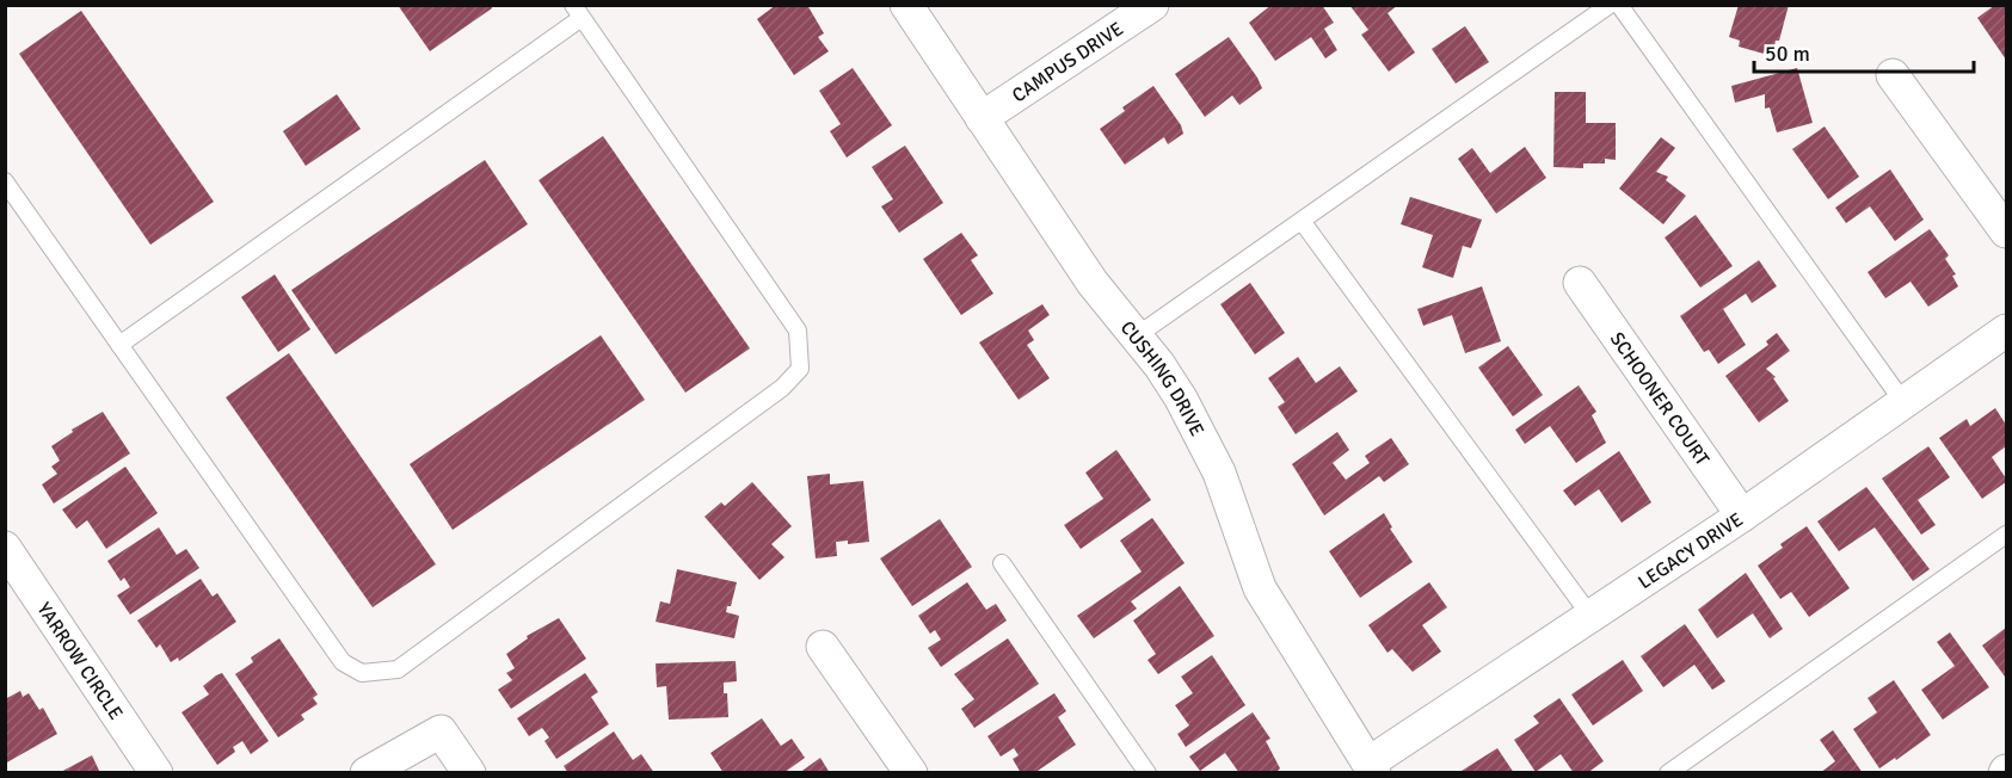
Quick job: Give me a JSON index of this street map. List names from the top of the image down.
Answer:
{
  "streets": {
    "street": [
      "CAMPUS DRIVE",
      "CUSHING DRIVE",
      "SCHOONER COURT",
      "LEGACY DRIVE",
      "YARROW CIRCLE"
    ]
  },
  "crossings": [
    ["CAMPUS DRIVE", "CUSHING DRIVE"],
    ["CUSHING DRIVE", "LEGACY DRIVE"],
    ["SCHOONER COURT", "LEGACY DRIVE"]
  ],
  "scale_bar": "50 m"
}
